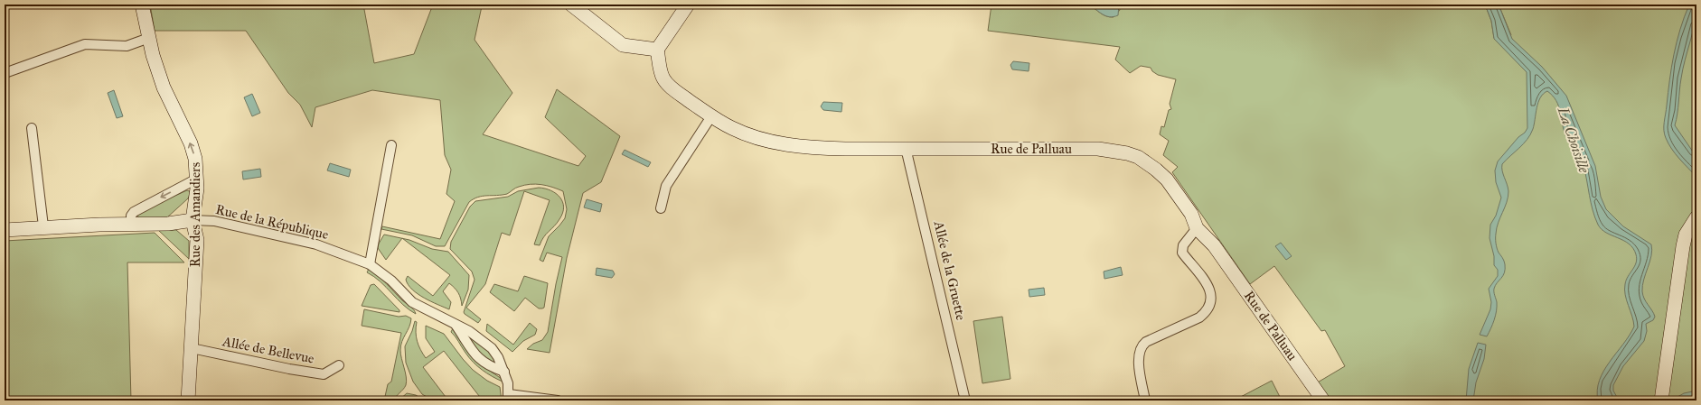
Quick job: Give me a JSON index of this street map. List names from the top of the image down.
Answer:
{
  "streets": {
    "street": [
      "Rue de Palluau",
      "Rue des Amandiers",
      "Rue de la République",
      "Allée de la Gruette",
      "Allée de Bellevue"
    ]
  },
  "crossings": [
    ["Rue de Palluau", "Allée de la Gruette"],
    ["Rue des Amandiers", "Rue de la République"],
    ["Rue des Amandiers", "Allée de Bellevue"]
  ],
  "one_way": ["Rue des Amandiers"],
  "water": ["La Choisille"]
}
